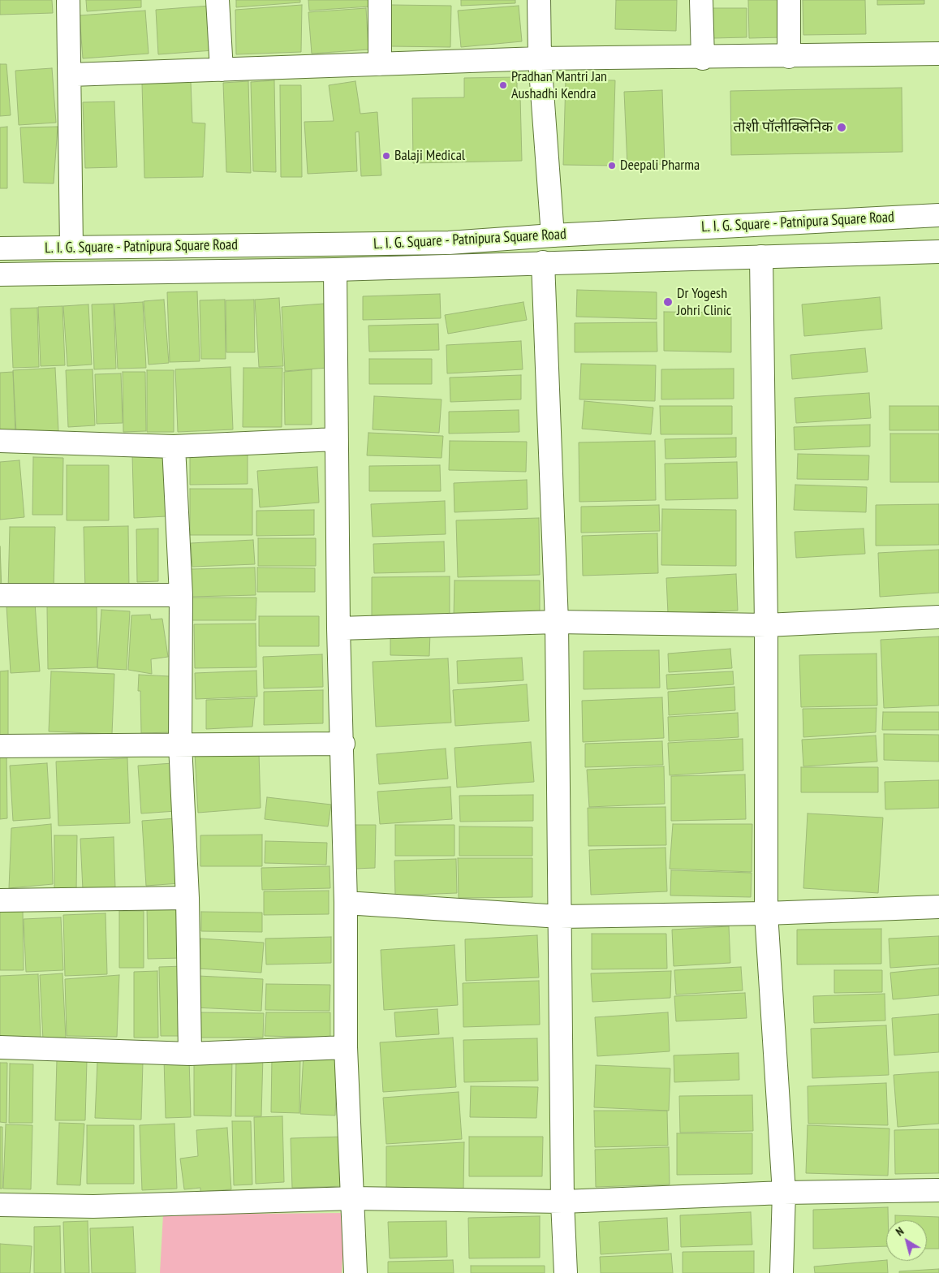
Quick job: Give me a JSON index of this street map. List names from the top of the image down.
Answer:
{
  "streets": {
    "street": ["L. I. G. Square - Patnipura Square Road"]
  },
  "places": [
    "Pradhan Mantri Jan Aushadhi Kendra",
    "तोशी पॉलीक्लिनिक",
    "Balaji Medical",
    "Deepali Pharma",
    "Dr Yogesh Johri Clinic"
  ],
  "north": "top left"
}
